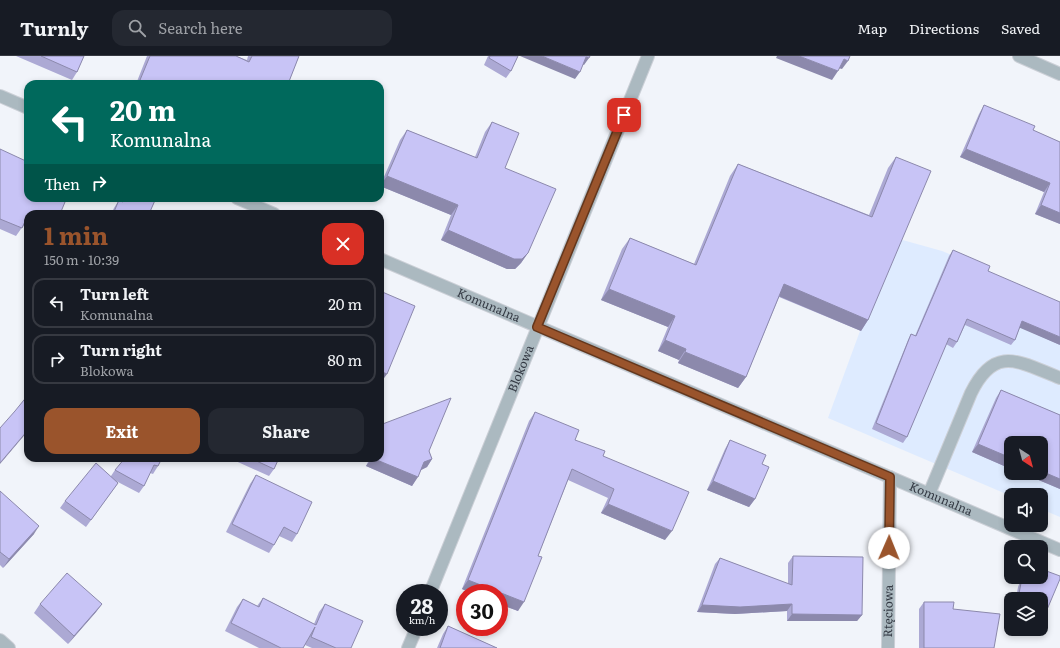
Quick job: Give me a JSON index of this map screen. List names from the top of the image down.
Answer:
{
  "streets": {
    "street": ["Komunalna", "Blokowa", "Rtęciowa"]
  },
  "crossings": [
    ["Komunalna", "Blokowa"],
    ["Komunalna", "Rtęciowa"]
  ],
  "north": "bottom right",
  "page": {
    "header": "Turnly",
    "search": "Search here",
    "nav": ["Map", "Directions", "Saved"],
    "turn": ["20 m", "Komunalna"],
    "then": "Then",
    "heading": ["1 min", "150 m · 10:39"],
    "list": [
      {
        "name": "Turn left",
        "note": "Komunalna",
        "value": "20 m"
      },
      {
        "name": "Turn right",
        "note": "Blokowa",
        "value": "80 m"
      }
    ],
    "buttons": ["Exit", "Share"],
    "speed": "28 km/h",
    "limit": "30"
  }
}
